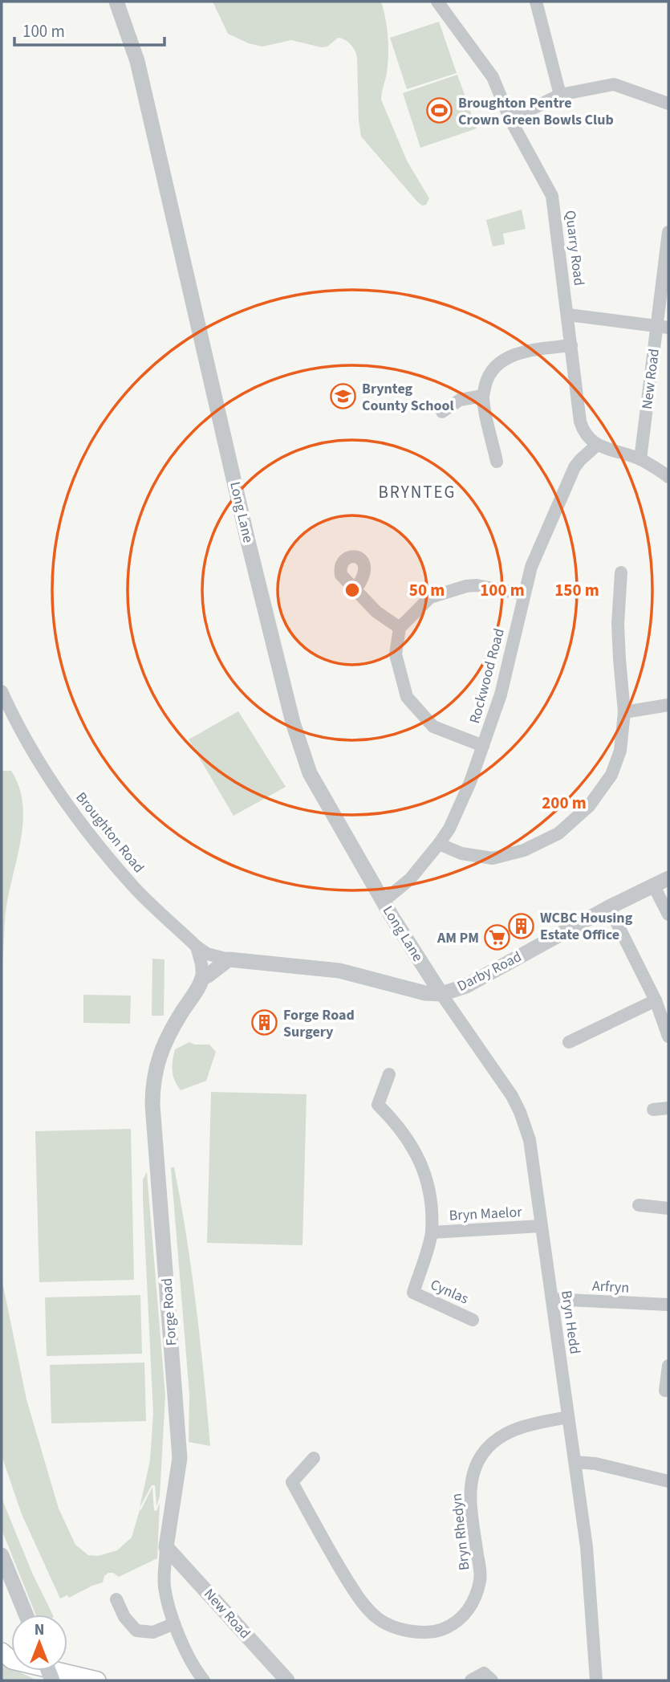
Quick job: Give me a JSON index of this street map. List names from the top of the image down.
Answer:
{
  "streets": {
    "street": [
      "Quarry Road",
      "New Road",
      "Long Lane",
      "Rockwood Road",
      "Broughton Road",
      "Darby Road",
      "Bryn Maelor",
      "Arfryn",
      "Cynlas",
      "Forge Road",
      "Bryn Hedd",
      "Bryn Rhedyn"
    ]
  },
  "crossings": [
    ["Quarry Road", "Rockwood Road"],
    ["New Road", "Forge Road"],
    ["Long Lane", "Rockwood Road"],
    ["Long Lane", "Darby Road"],
    ["Long Lane", "Bryn Hedd"],
    ["Broughton Road", "Darby Road"],
    ["Broughton Road", "Forge Road"],
    ["Darby Road", "Forge Road"],
    ["Darby Road", "Bryn Hedd"],
    ["Bryn Maelor", "Cynlas"],
    ["Bryn Maelor", "Bryn Hedd"],
    ["Arfryn", "Bryn Hedd"],
    ["Bryn Hedd", "Bryn Rhedyn"]
  ],
  "districts": ["BRYNTEG"],
  "places": {
    "sports": ["Broughton Pentre Crown Green Bowls Club"],
    "school or university": ["Brynteg County School"],
    "building": ["WCBC Housing Estate Office", "Forge Road Surgery"],
    "supermarket": ["AM PM"]
  },
  "scale_bar": "100 m",
  "north": "top",
  "rings": [
    "50 m",
    "100 m",
    "150 m",
    "200 m"
  ]
}
